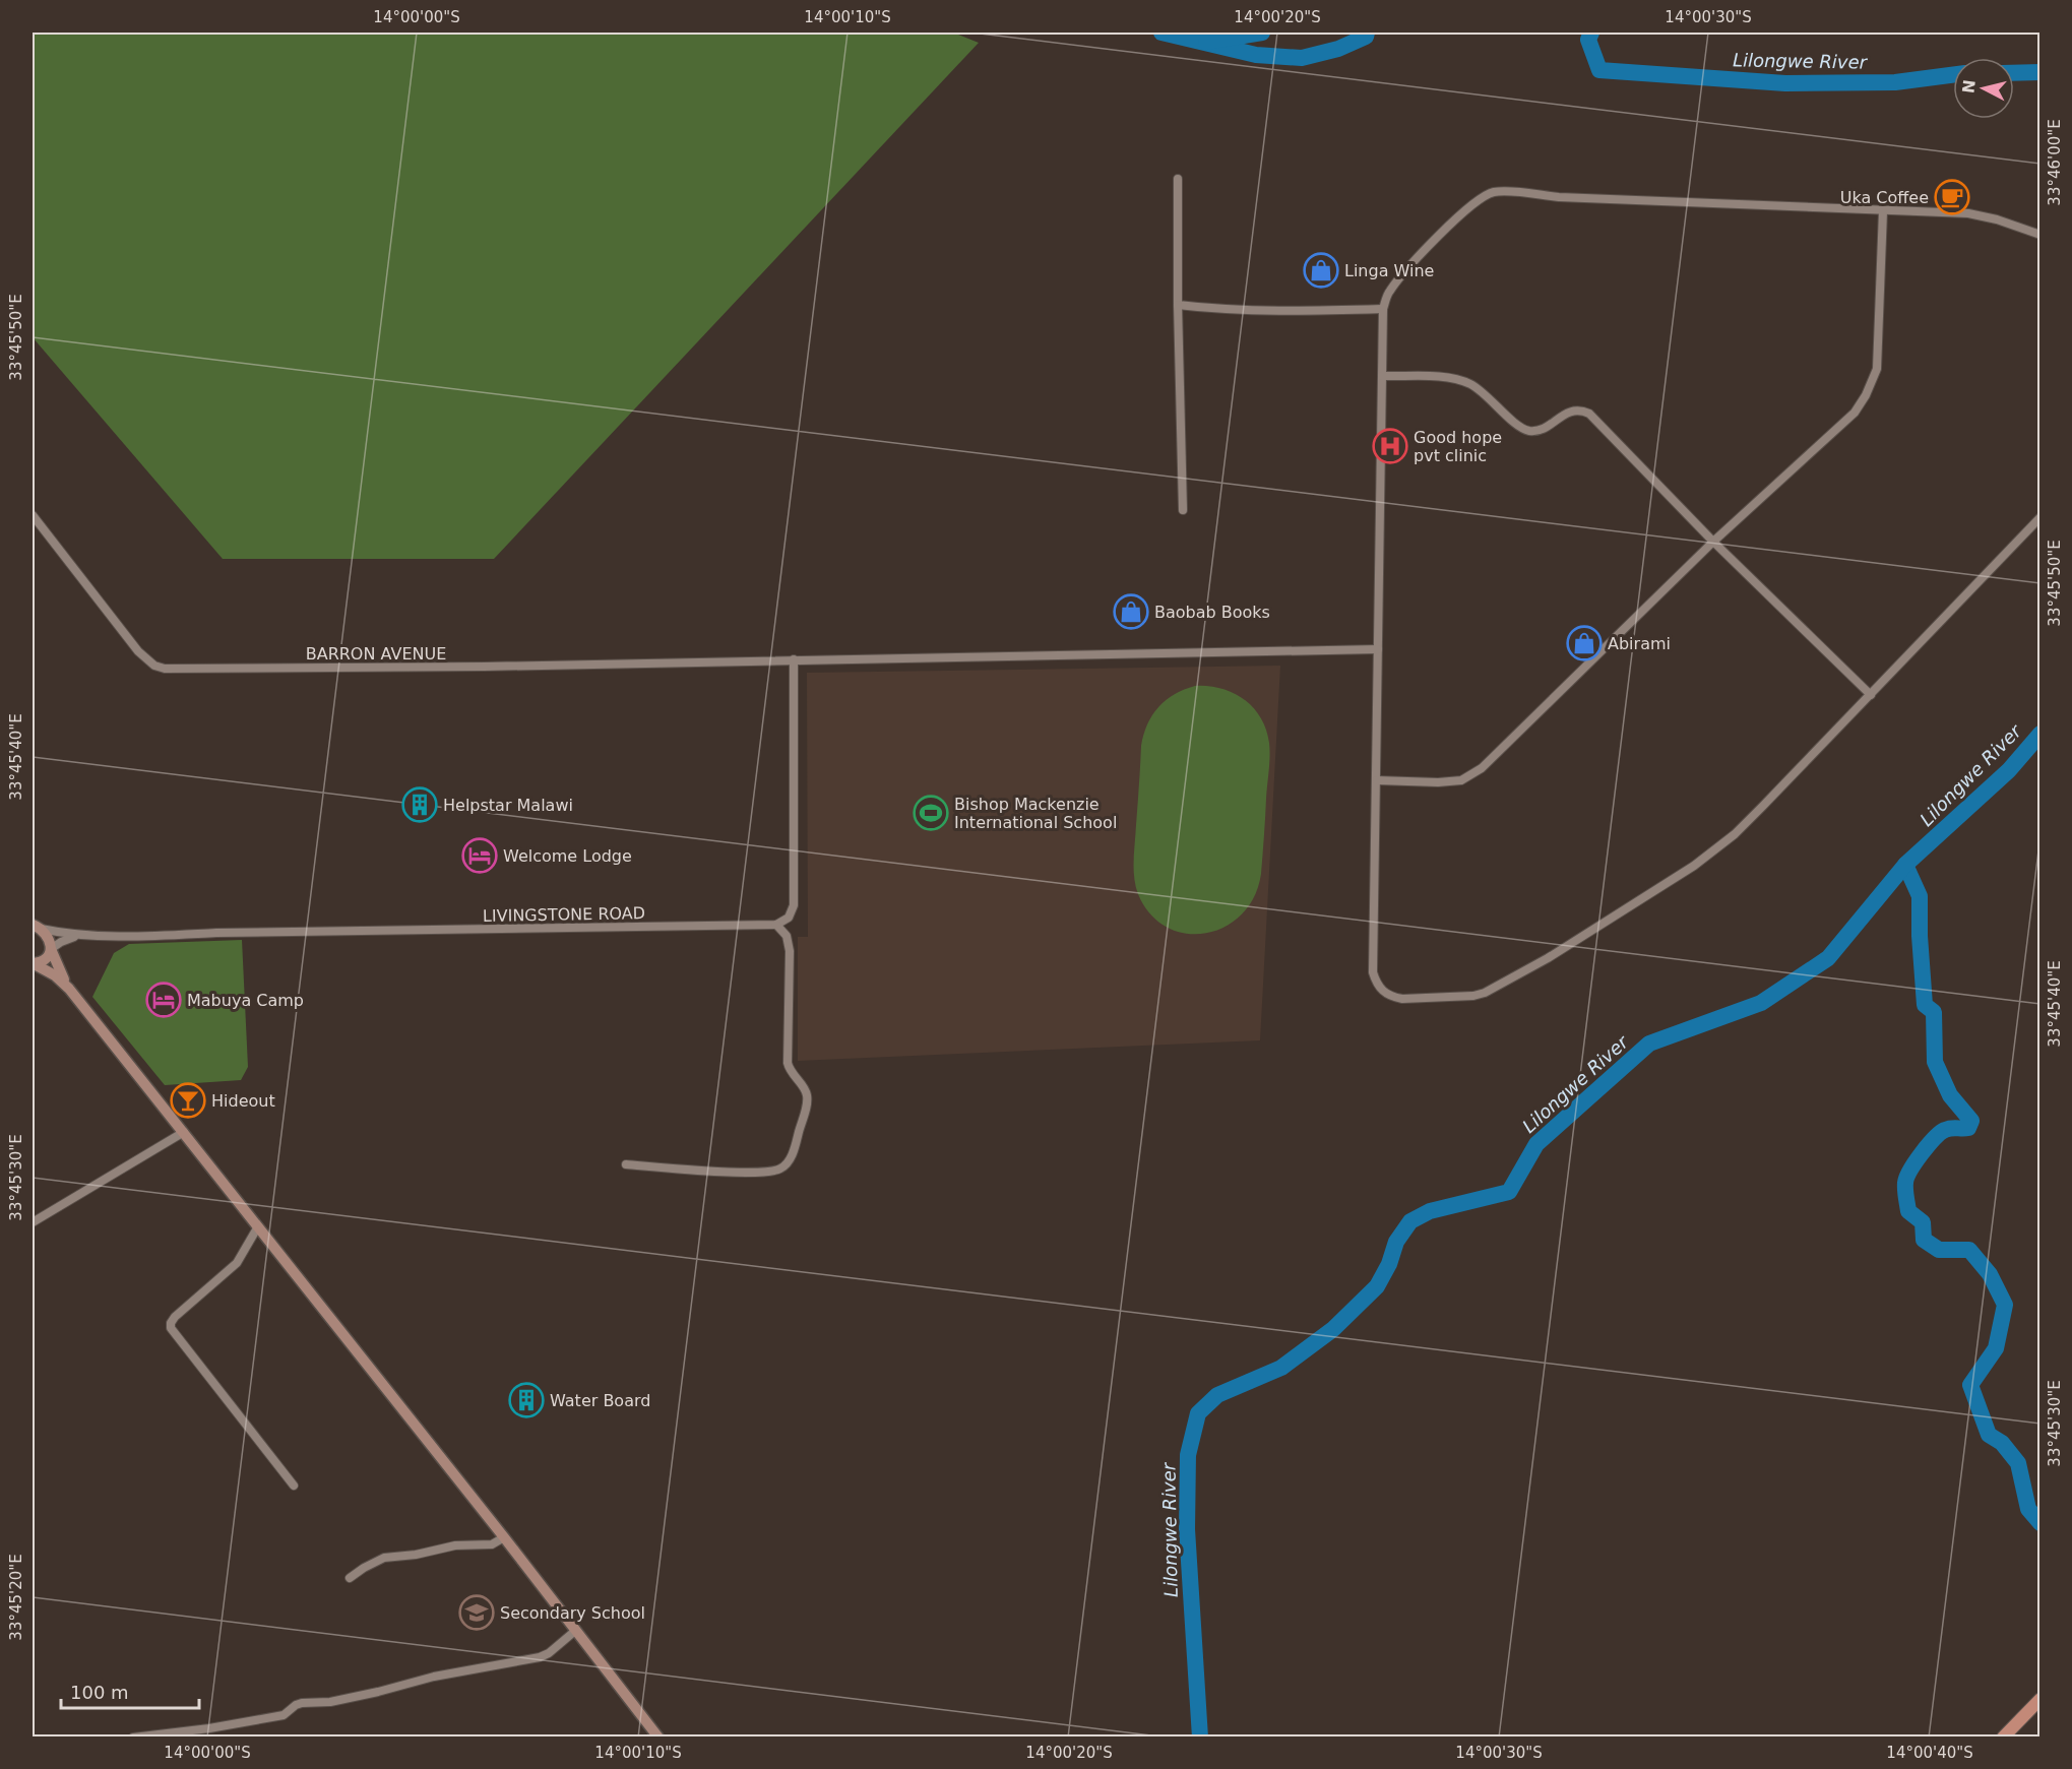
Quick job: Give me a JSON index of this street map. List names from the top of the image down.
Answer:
{
  "streets": {
    "street": ["BARRON AVENUE", "LIVINGSTONE ROAD"]
  },
  "water": ["Lilongwe River"],
  "places": {
    "cafe": ["Uka Coffee"],
    "shop": ["Linga Wine", "Baobab Books", "Abirami"],
    "hospital": ["Good hope pvt clinic"],
    "building": ["Helpstar Malawi", "Water Board"],
    "sports": ["Bishop Mackenzie International School"],
    "hotel": ["Welcome Lodge", "Mabuya Camp"],
    "bar": ["Hideout"],
    "school or university": ["Secondary School"]
  },
  "scale_bar": "100 m",
  "north": "left",
  "coordinates": [
    "14°00'00\"S",
    "14°00'10\"S",
    "14°00'20\"S",
    "14°00'30\"S",
    "33°46'00\"E",
    "33°45'50\"E",
    "33°45'40\"E",
    "33°45'30\"E",
    "33°45'20\"E",
    "14°00'40\"S"
  ]
}
